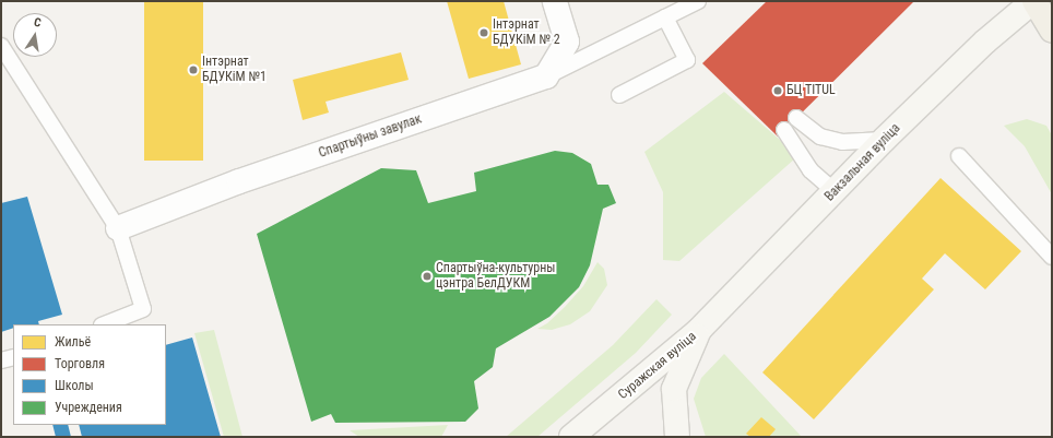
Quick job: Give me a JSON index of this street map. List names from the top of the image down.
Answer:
{
  "streets": {
    "main road": ["Вакзальная вуліца", "Суражская вуліца"],
    "street": ["Спартыўны завулак"]
  },
  "crossings": [
    ["Вакзальная вуліца", "Суражская вуліца"]
  ],
  "places": [
    "Інтэрнат БДУКіМ № 2",
    "Інтэрнат БДУКіМ №1",
    "БЦ TITUL",
    "Спартыўна-культурны цэнтра БелДУКМ"
  ],
  "legend": [
    "Жильё",
    "Торговля",
    "Школы",
    "Учреждения"
  ],
  "north": "top"
}
